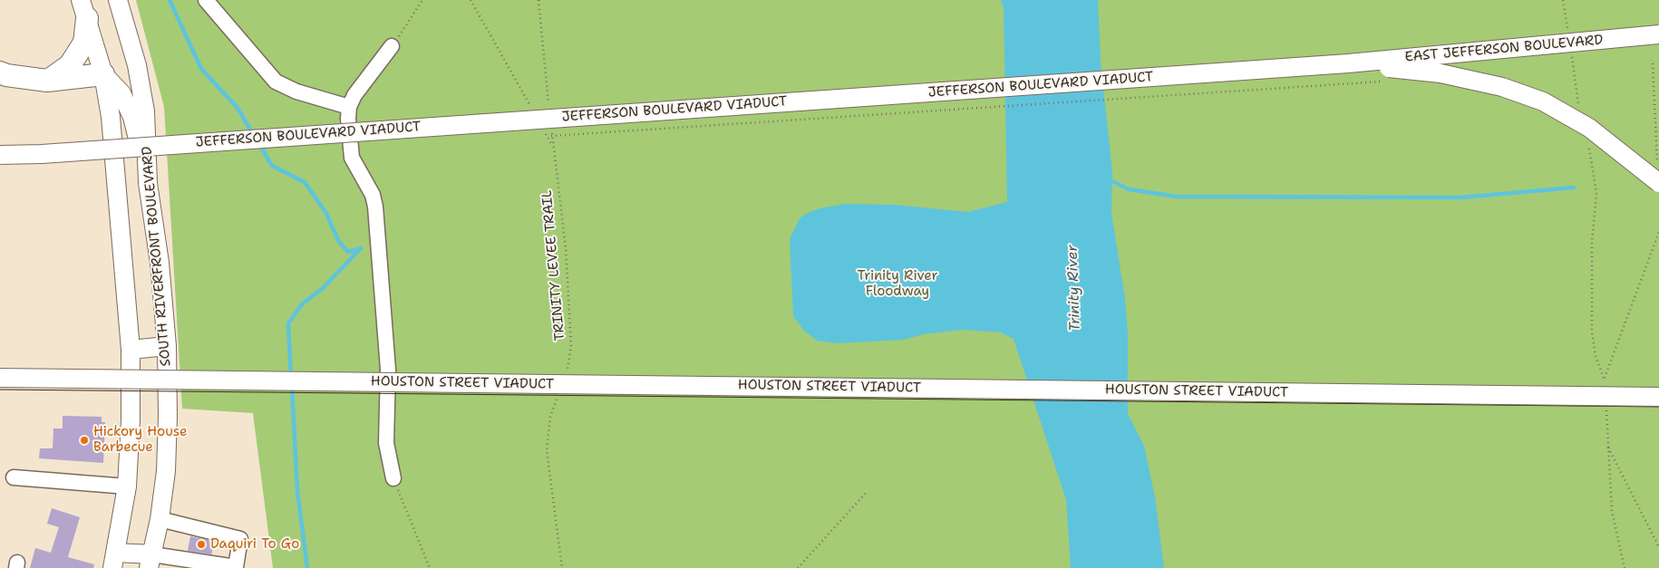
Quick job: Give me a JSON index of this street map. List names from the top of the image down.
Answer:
{
  "streets": {
    "main road": [
      "EAST JEFFERSON BOULEVARD",
      "JEFFERSON BOULEVARD VIADUCT",
      "SOUTH RIVERFRONT BOULEVARD",
      "HOUSTON STREET VIADUCT"
    ],
    "path": ["TRINITY LEVEE TRAIL"]
  },
  "crossings": [
    ["EAST JEFFERSON BOULEVARD", "JEFFERSON BOULEVARD VIADUCT"]
  ],
  "water": ["Trinity River"],
  "parks": ["Trinity River Floodway"],
  "places": ["Hickory House Barbecue", "Daquiri To Go"]
}
